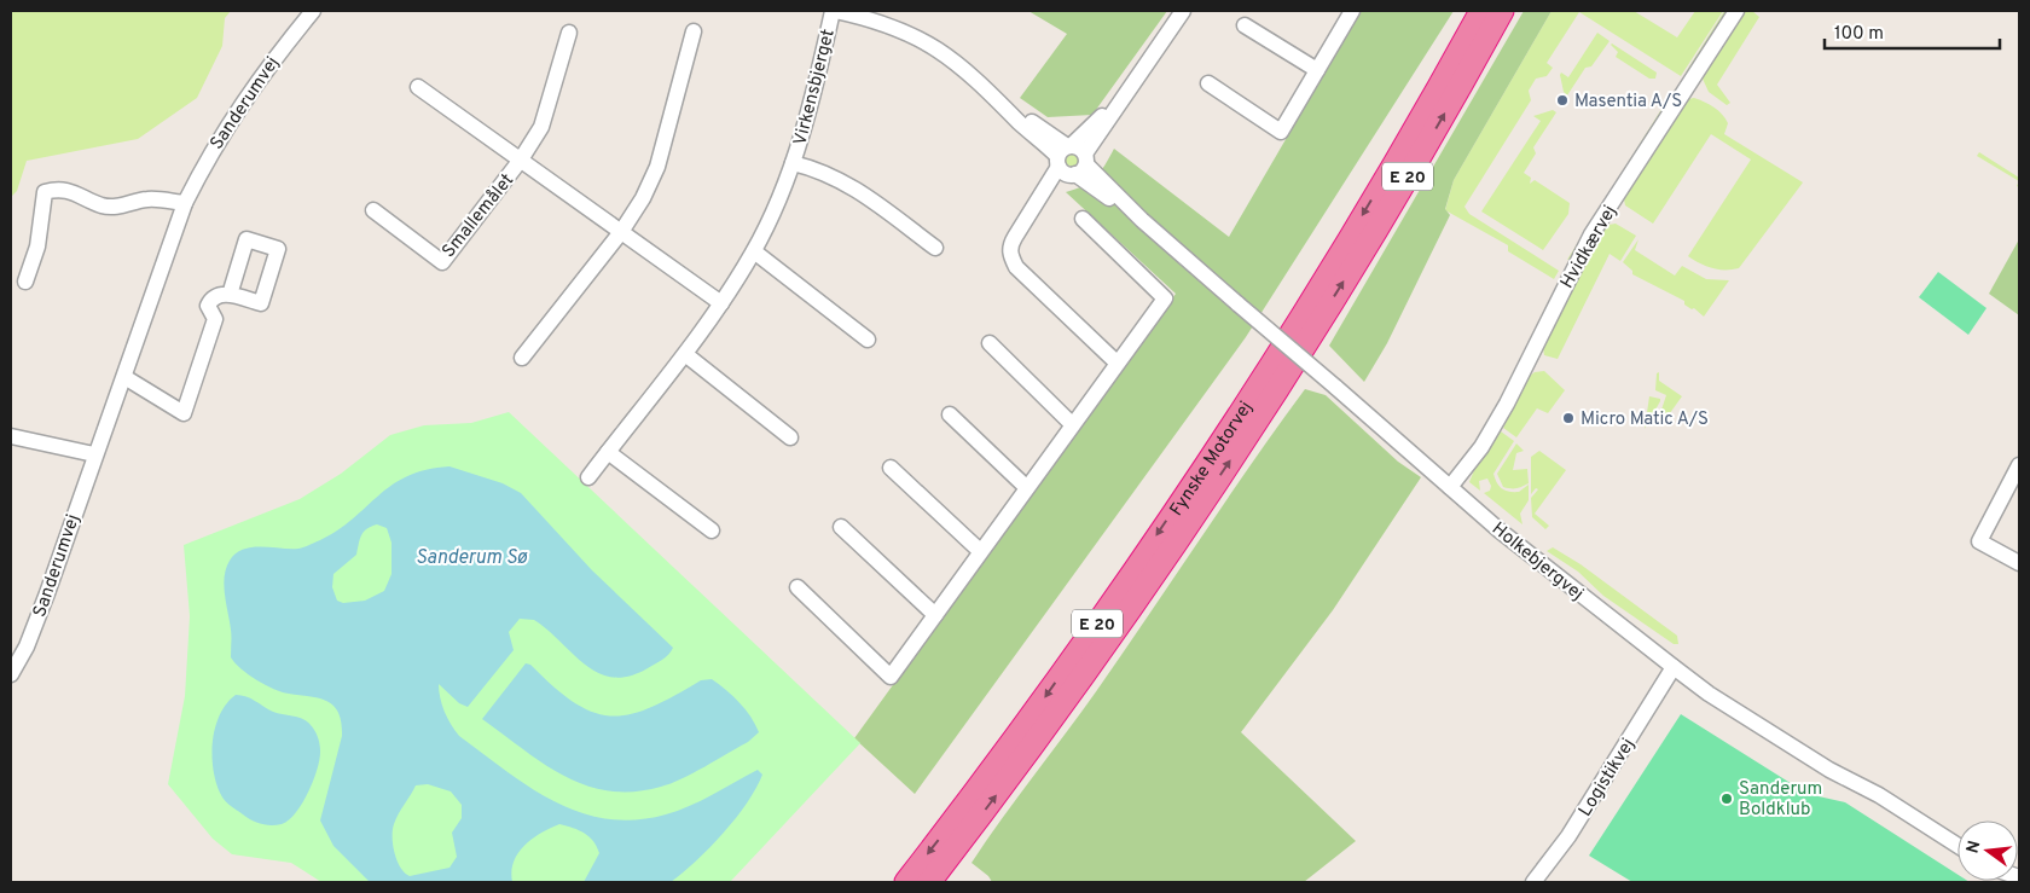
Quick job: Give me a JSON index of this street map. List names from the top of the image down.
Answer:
{
  "streets": {
    "highway": ["E 20", "Fynske Motorvej"],
    "street": [
      "Virkensbjerget",
      "Sanderumvej",
      "Smallemålet",
      "Hvidkærvej",
      "Holkebjergvej",
      "Logistikvej"
    ]
  },
  "crossings": [
    ["Virkensbjerget", "Smallemålet"],
    ["Virkensbjerget", "Holkebjergvej"],
    ["Hvidkærvej", "Holkebjergvej"],
    ["Holkebjergvej", "Logistikvej"]
  ],
  "water": ["Sanderum Sø"],
  "places": ["Masentia A/S", "Micro Matic A/S", "Sanderum Boldklub"],
  "scale_bar": "100 m",
  "north": "left"
}
